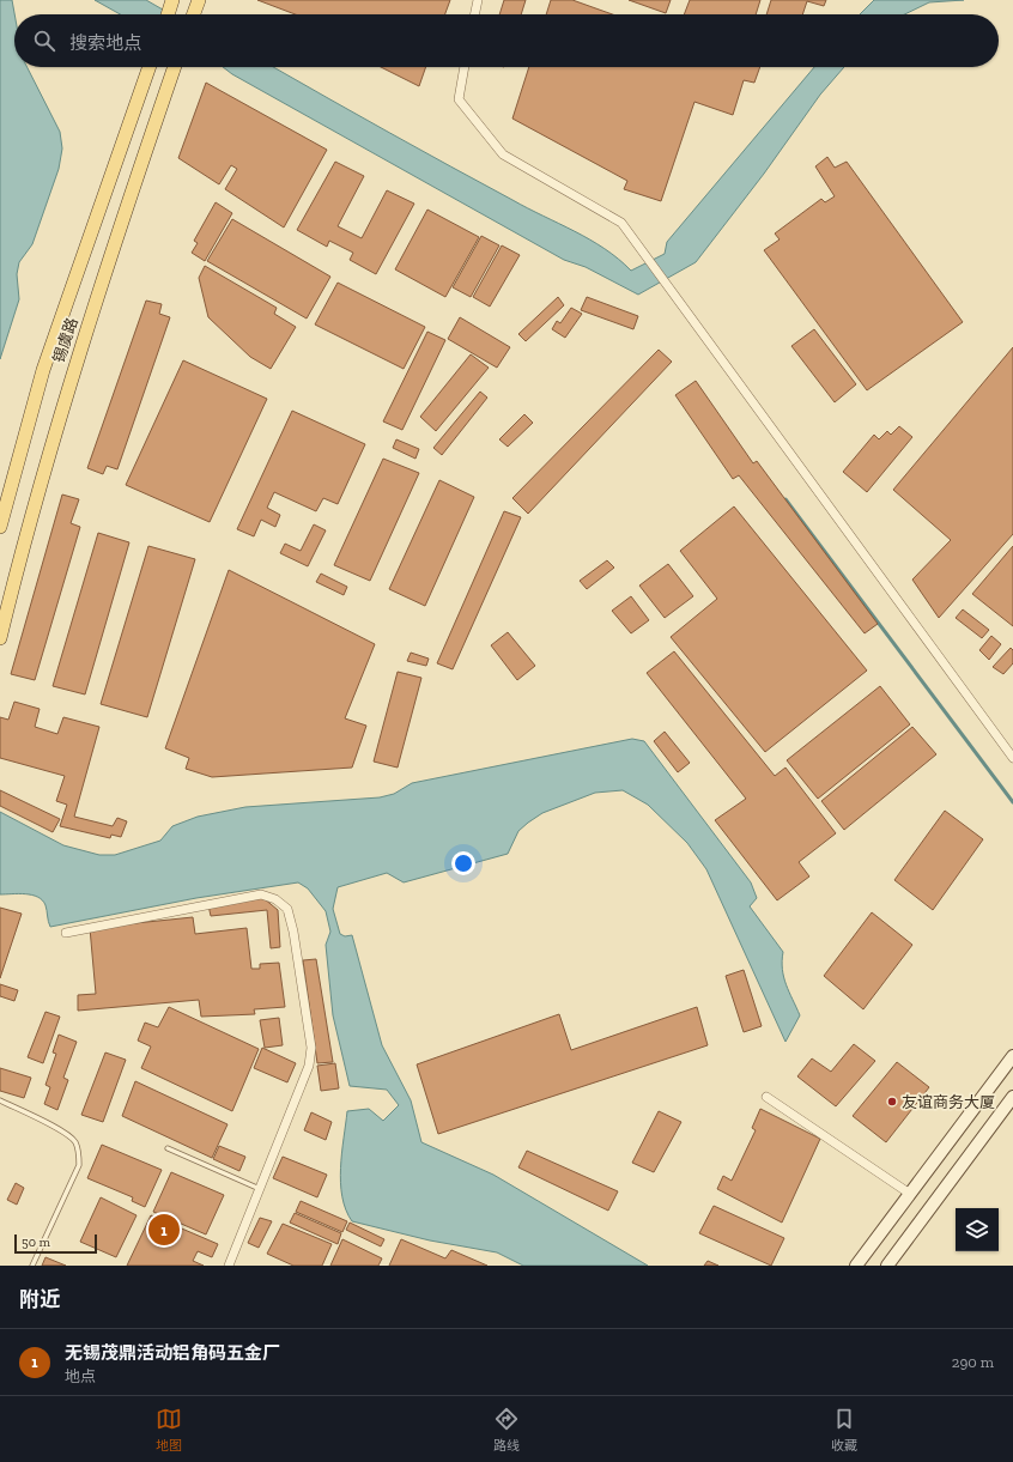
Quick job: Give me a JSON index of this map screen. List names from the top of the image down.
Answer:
{
  "streets": {
    "main road": ["锡虞路"]
  },
  "places": ["友谊商务大厦"],
  "scale_bar": "50 m",
  "page": {
    "search": "搜索地点",
    "pins": "1",
    "scale": "50 m",
    "heading": "附近",
    "list": [
      {
        "mark": "1",
        "name": "无锡茂鼎活动铝角码五金厂",
        "note": "地点",
        "value": "290 m"
      }
    ],
    "nav": ["地图", "路线", "收藏"]
  }
}
